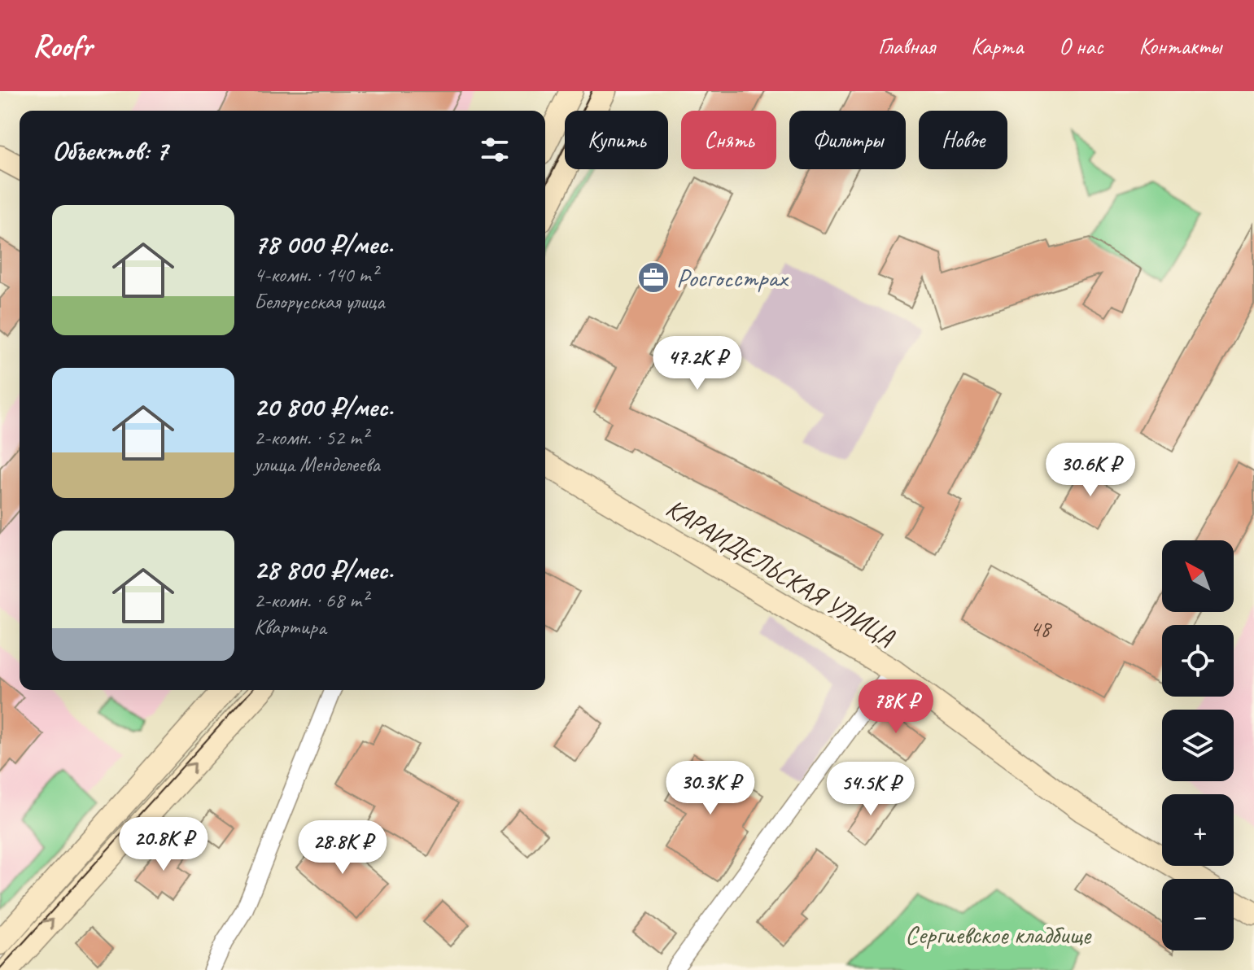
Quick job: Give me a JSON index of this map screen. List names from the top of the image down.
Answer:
{
  "streets": {
    "main road": ["КАРАИДЕЛЬСКАЯ УЛИЦА"]
  },
  "parks": ["Сергиевское кладбище"],
  "places": {
    "office": ["Росгосстрах"]
  },
  "house_numbers": ["48"],
  "north": "top left",
  "page": {
    "header": "Roofr",
    "nav": [
      "Главная",
      "Карта",
      "О нас",
      "Контакты"
    ],
    "chip": [
      "Купить",
      "Снять",
      "Фильтры",
      "Новое"
    ],
    "heading": "Объектов: 7",
    "list": [
      {
        "name": "78 000 ₽/мес.",
        "note": "4-комн. · 140 m² · Белорусская улица"
      },
      {
        "name": "20 800 ₽/мес.",
        "note": "2-комн. · 52 m² · улица Менделеева"
      },
      {
        "name": "28 800 ₽/мес.",
        "note": "2-комн. · 68 m² · Квартира"
      }
    ],
    "price": [
      "47.2K ₽",
      "30.6K ₽",
      "78K ₽",
      "30.3K ₽",
      "54.5K ₽",
      "20.8K ₽",
      "28.8K ₽"
    ],
    "map_buttons": ["+", "−"]
  }
}
